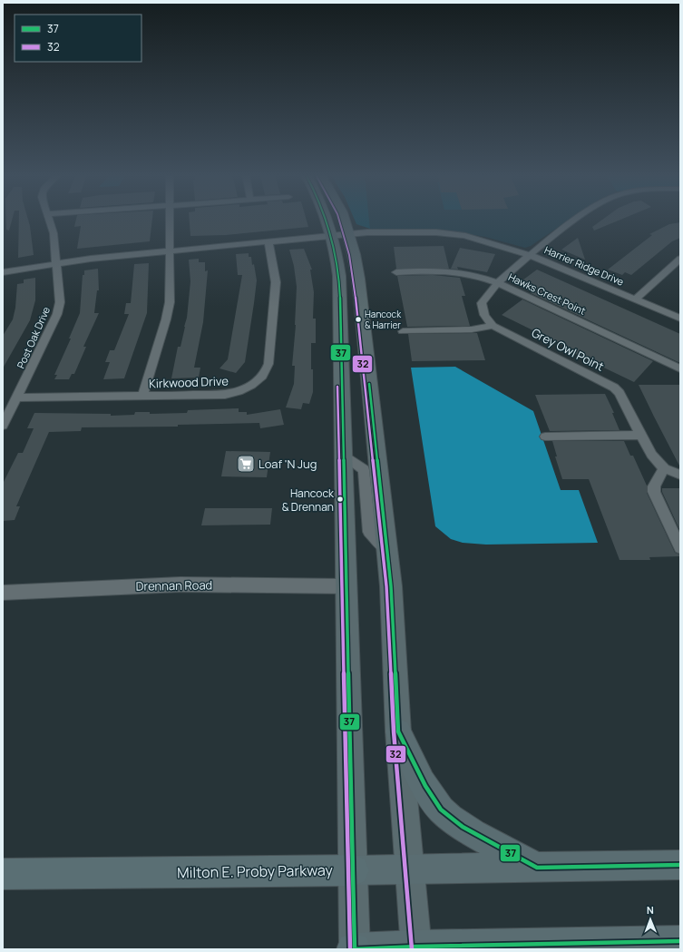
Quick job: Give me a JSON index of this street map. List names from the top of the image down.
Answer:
{
  "streets": {
    "highway": ["Milton E. Proby Parkway"],
    "street": [
      "Harrier Ridge Drive",
      "Hawks Crest Point",
      "Post Oak Drive",
      "Grey Owl Point",
      "Kirkwood Drive",
      "Drennan Road"
    ]
  },
  "crossings": [
    ["Harrier Ridge Drive", "Post Oak Drive"],
    ["Harrier Ridge Drive", "Grey Owl Point"],
    ["Harrier Ridge Drive", "Kirkwood Drive"],
    ["Hawks Crest Point", "Grey Owl Point"],
    ["Post Oak Drive", "Kirkwood Drive"]
  ],
  "places": {
    "other": ["Hancock & Harrier", "Hancock & Drennan"],
    "supermarket": ["Loaf 'N Jug"]
  },
  "lines": ["transit line 37", "transit line 32"],
  "legend": ["37", "32"],
  "north": "top"
}
